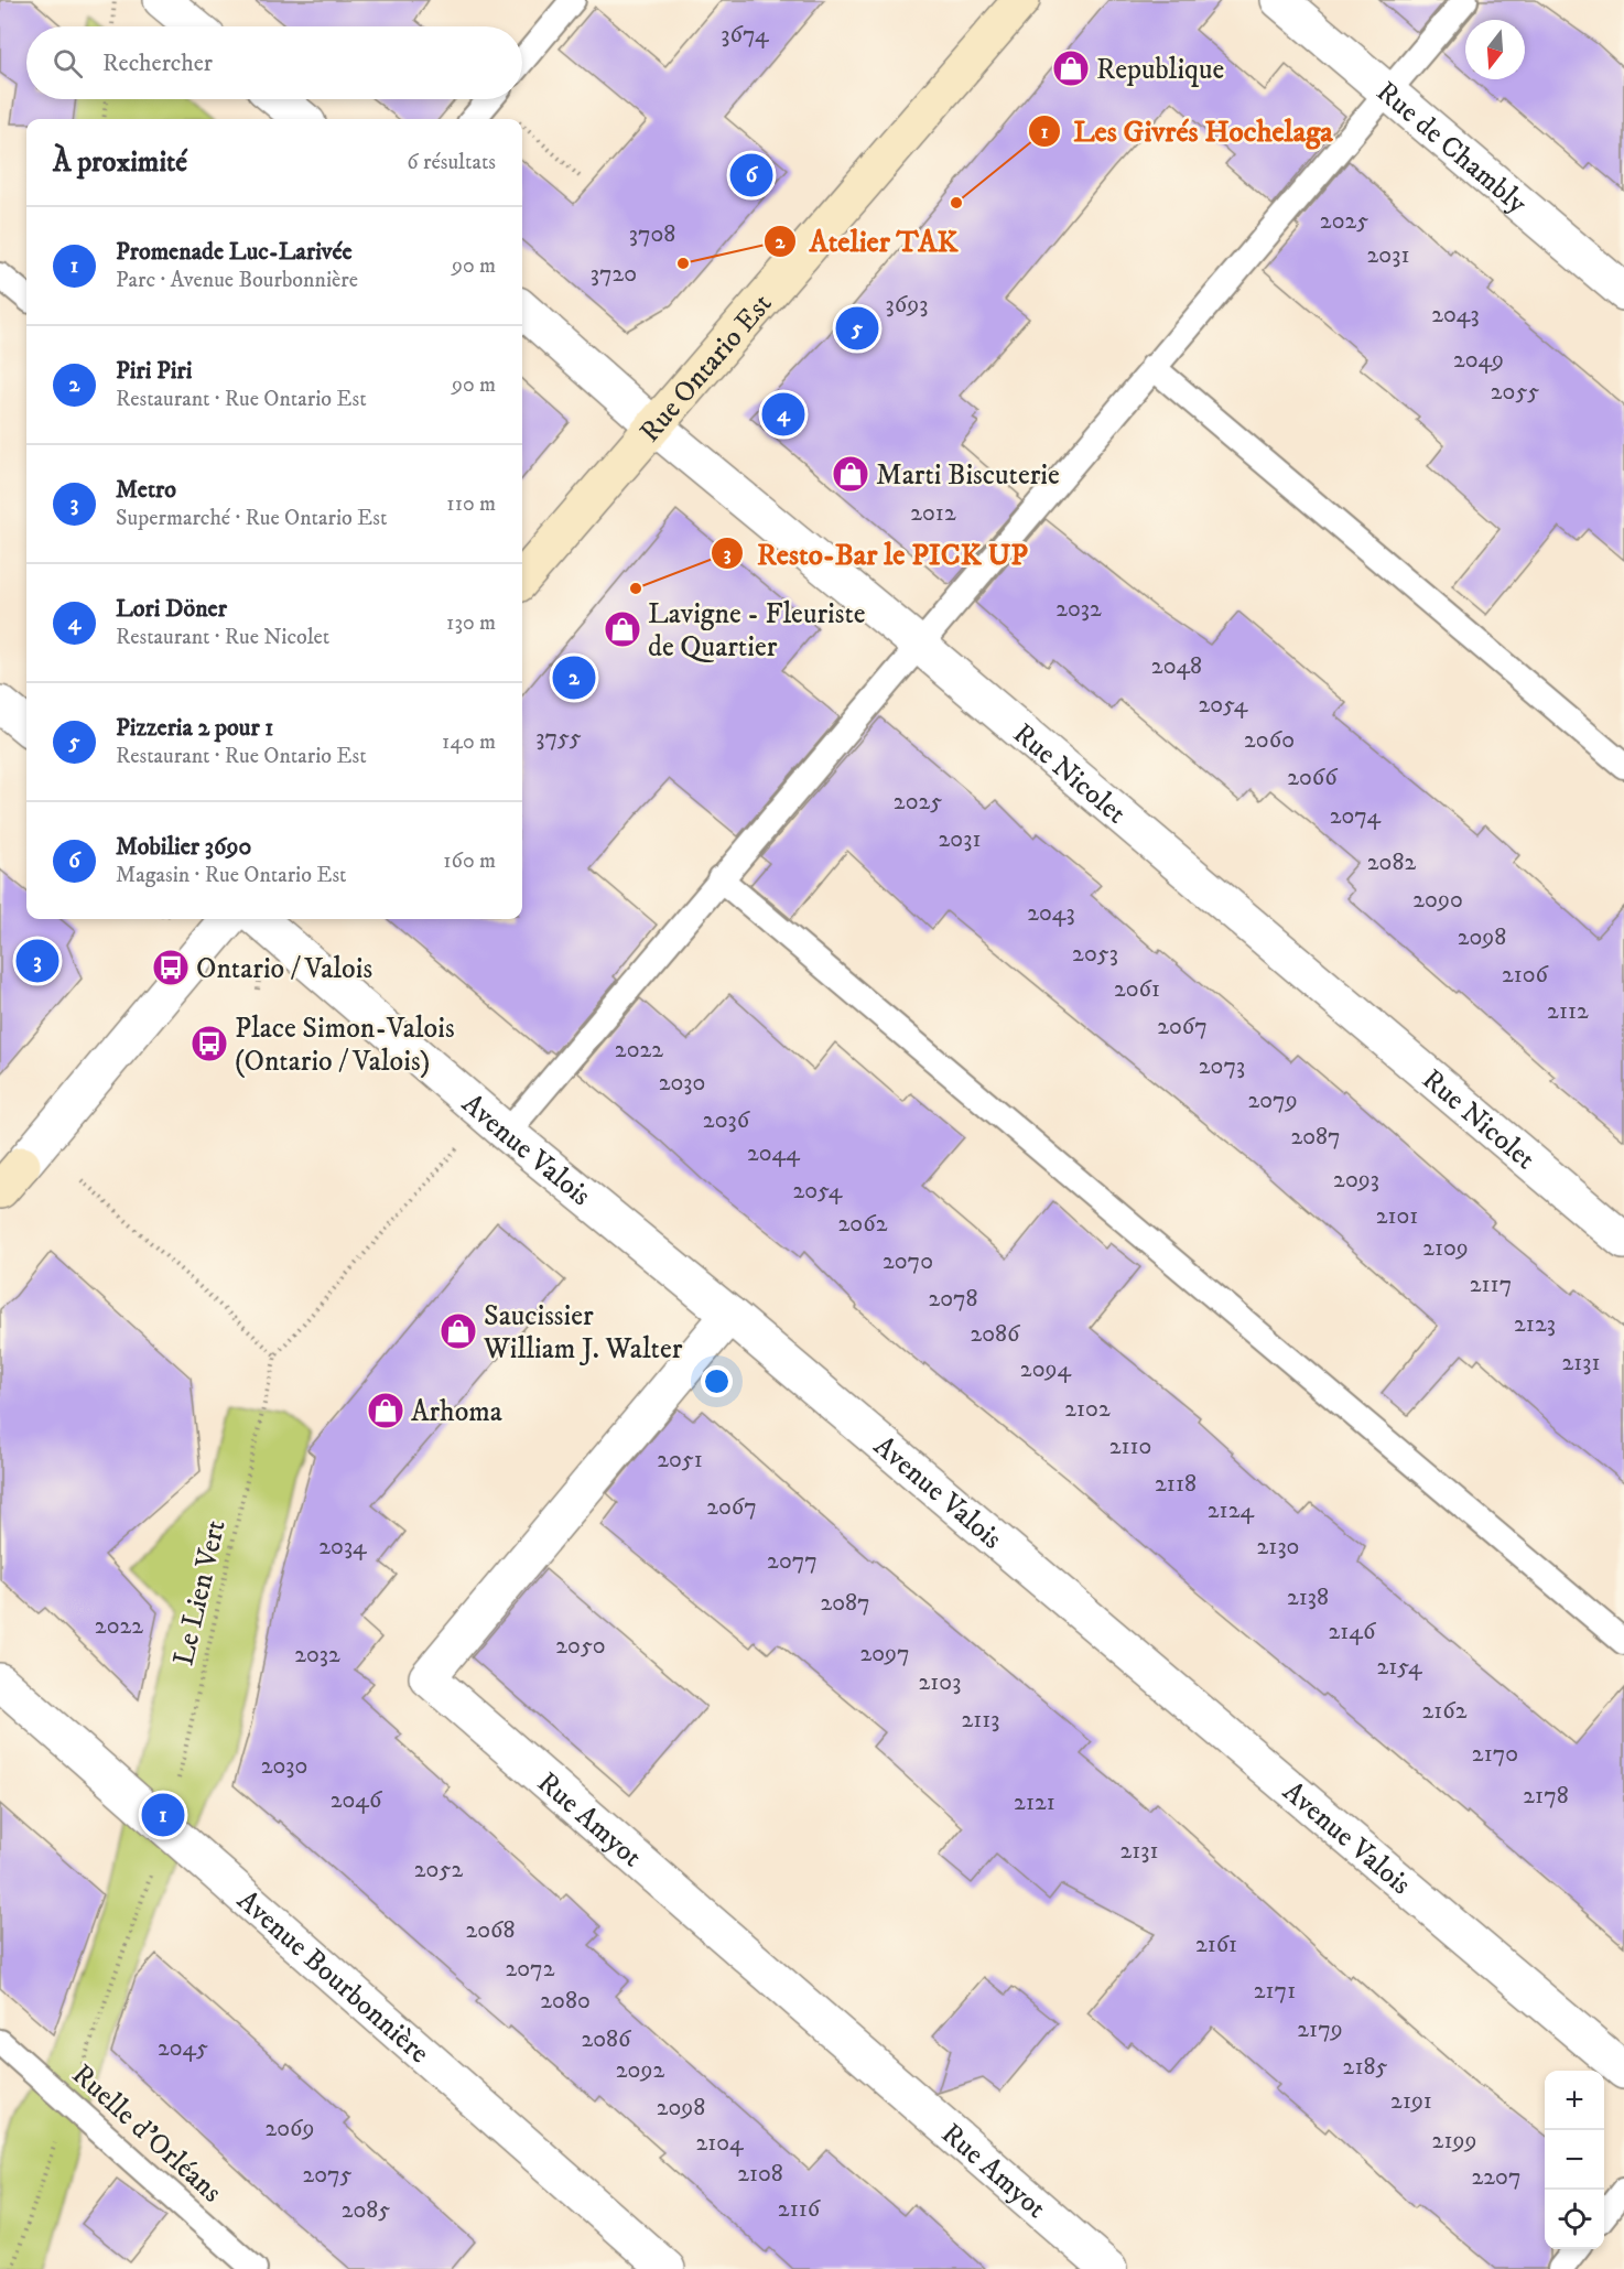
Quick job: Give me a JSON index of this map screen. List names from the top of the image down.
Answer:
{
  "streets": {
    "main road": ["Rue Ontario Est"],
    "street": [
      "Rue de Chambly",
      "Rue Nicolet",
      "Avenue Valois",
      "Rue Amyot",
      "Avenue Bourbonnière"
    ],
    "lane": ["Ruelle d'Orléans"],
    "path": ["Le Lien Vert"]
  },
  "crossings": [
    ["Rue Ontario Est", "Rue Nicolet"],
    ["Avenue Valois", "Rue Amyot"]
  ],
  "places": {
    "shop": [
      "Republique",
      "Marti Biscuterie",
      "Lavigne - Fleuriste de Quartier",
      "Saucissier William J. Walter",
      "Arhoma"
    ],
    "other": ["Les Givrés Hochelaga", "Atelier TAK", "Resto-Bar le PICK UP"],
    "bus stop": ["Ontario / Valois", "Place Simon-Valois (Ontario / Valois)"]
  },
  "house_numbers": [
    "3674",
    "2025",
    "3708",
    "2031",
    "3720",
    "3693",
    "2043",
    "2049",
    "2055",
    "2012",
    "2032",
    "2048",
    "2054",
    "3755",
    "2060",
    "2066",
    "2025",
    "2074",
    "2031",
    "2082",
    "2090",
    "2043",
    "2098",
    "2053",
    "2106",
    "2061",
    "2112",
    "2067",
    "2022",
    "2073",
    "2030",
    "2079",
    "2036",
    "2087",
    "2044",
    "2093",
    "2054",
    "2101",
    "2062",
    "2109",
    "2070",
    "2117",
    "2078",
    "2123",
    "2086",
    "2131",
    "2094",
    "2102",
    "2110",
    "2051",
    "2118",
    "2067",
    "2124",
    "2034",
    "2130",
    "2077",
    "2138",
    "2087",
    "2022",
    "2146",
    "2050",
    "2097",
    "2032",
    "2154",
    "2103",
    "2162",
    "2113",
    "2170",
    "2030",
    "2178",
    "2046",
    "2121",
    "2131",
    "2052",
    "2068",
    "2161",
    "2072",
    "2171",
    "2080",
    "2179",
    "2086",
    "2045",
    "2185",
    "2092",
    "2191",
    "2098",
    "2069",
    "2199",
    "2104",
    "2108",
    "2075",
    "2207",
    "2116",
    "2085"
  ],
  "north": "bottom",
  "page": {
    "search": "Rechercher",
    "heading": ["À proximité", "6 résultats"],
    "pins": [
      "6",
      "5",
      "4",
      "2",
      "3",
      "1"
    ],
    "list": [
      {
        "mark": "1",
        "name": "Promenade Luc-Larivée",
        "note": "Parc · Avenue Bourbonnière",
        "value": "90 m"
      },
      {
        "mark": "2",
        "name": "Piri Piri",
        "note": "Restaurant · Rue Ontario Est",
        "value": "90 m"
      },
      {
        "mark": "3",
        "name": "Metro",
        "note": "Supermarché · Rue Ontario Est",
        "value": "110 m"
      },
      {
        "mark": "4",
        "name": "Lori Döner",
        "note": "Restaurant · Rue Nicolet",
        "value": "130 m"
      },
      {
        "mark": "5",
        "name": "Pizzeria 2 pour 1",
        "note": "Restaurant · Rue Ontario Est",
        "value": "140 m"
      },
      {
        "mark": "6",
        "name": "Mobilier 3690",
        "note": "Magasin · Rue Ontario Est",
        "value": "160 m"
      }
    ],
    "map_buttons": ["+", "−"]
  }
}
